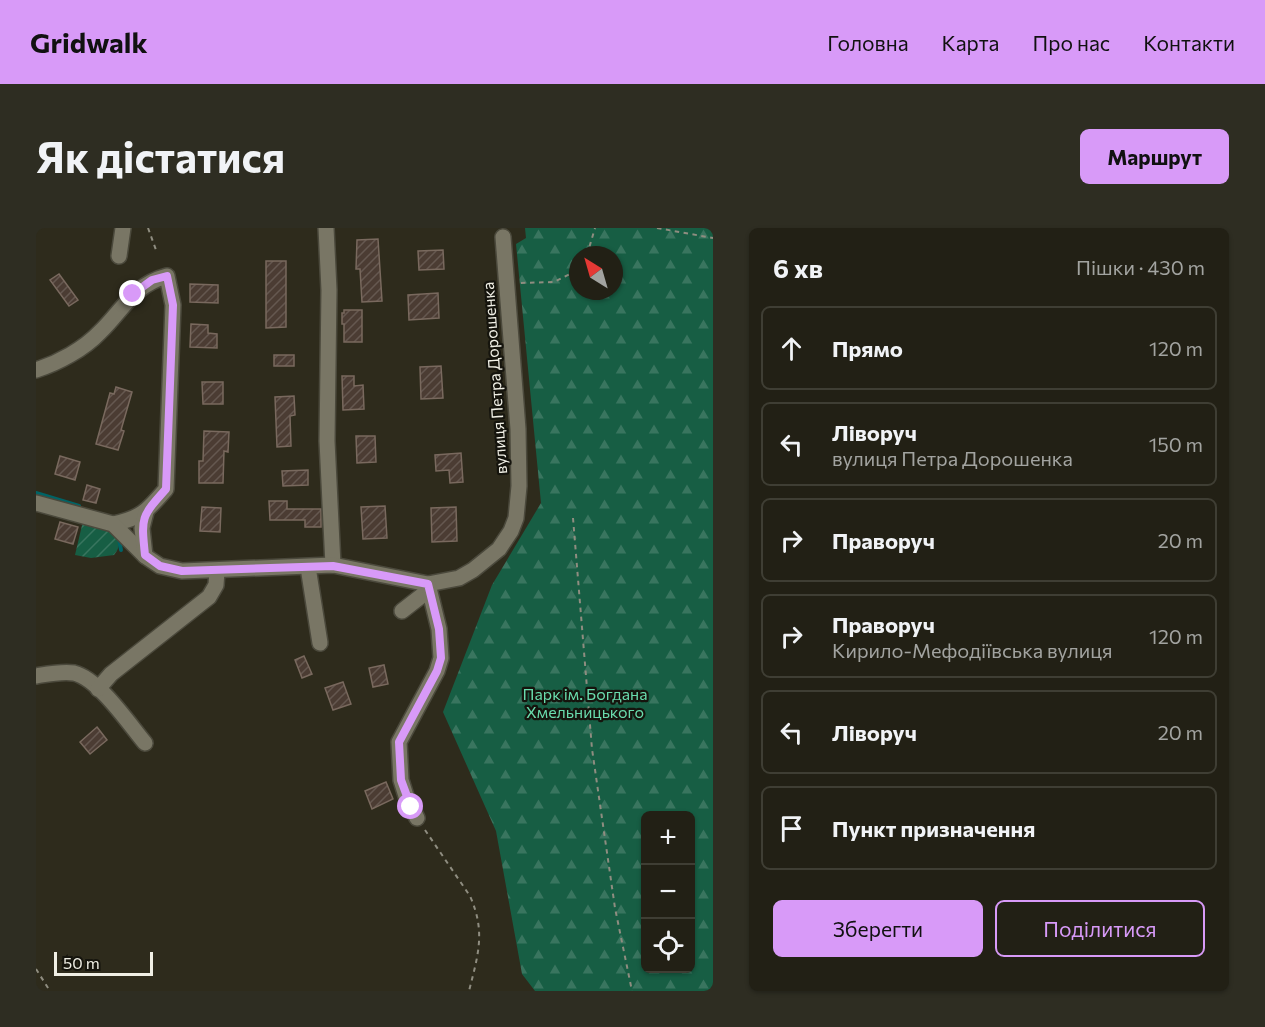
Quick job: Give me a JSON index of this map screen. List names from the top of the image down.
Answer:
{
  "streets": {
    "street": ["вулиця Петра Дорошенка"]
  },
  "parks": ["Парк ім. Богдана Хмельницького"],
  "scale_bar": "50 m",
  "north": "top left",
  "page": {
    "header": "Gridwalk",
    "nav": [
      "Головна",
      "Карта",
      "Про нас",
      "Контакти"
    ],
    "buttons": [
      "Маршрут",
      ["Зберегти", "Поділитися"]
    ],
    "title": "Як дістатися",
    "heading": ["6 хв", "Пішки · 430 m"],
    "list": [
      ["Прямо", "120 m"],
      ["Ліворуч", "вулиця Петра Дорошенка", "150 m"],
      ["Праворуч", "20 m"],
      ["Праворуч", "Кирило-Мефодіївська вулиця", "120 m"],
      ["Ліворуч", "20 m"],
      "Пункт призначення"
    ],
    "map_buttons": ["+", "−"],
    "scale": "50 m"
  }
}
